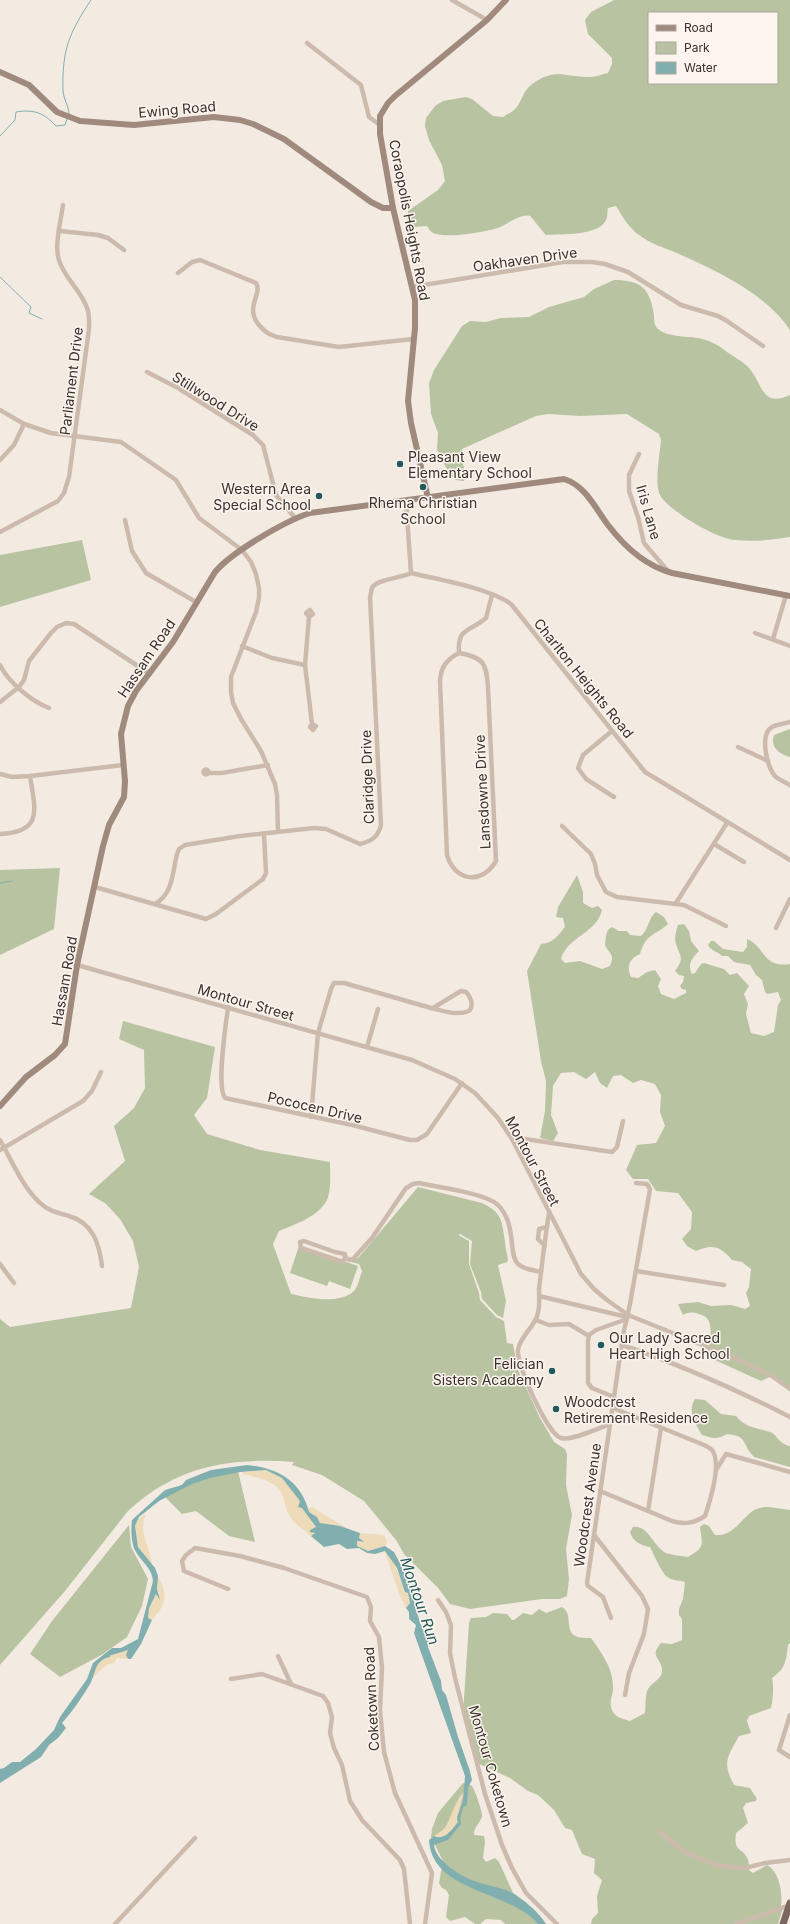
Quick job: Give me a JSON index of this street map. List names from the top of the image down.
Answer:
{
  "streets": {
    "street": [
      "Ewing Road",
      "Coraopolis Heights Road",
      "Oakhaven Drive",
      "Parliament Drive",
      "Stillwood Drive",
      "Iris Lane",
      "Hassam Road",
      "Charlton Heights Road",
      "Claridge Drive",
      "Lansdowne Drive",
      "Montour Street",
      "Pococen Drive",
      "Woodcrest Avenue",
      "Coketown Road",
      "Montour Coketown"
    ]
  },
  "crossings": [
    ["Ewing Road", "Coraopolis Heights Road"],
    ["Coraopolis Heights Road", "Oakhaven Drive"],
    ["Coraopolis Heights Road", "Hassam Road"],
    ["Stillwood Drive", "Hassam Road"],
    ["Iris Lane", "Hassam Road"],
    ["Hassam Road", "Montour Street"],
    ["Charlton Heights Road", "Claridge Drive"],
    ["Montour Street", "Pococen Drive"],
    ["Montour Street", "Woodcrest Avenue"]
  ],
  "water": ["Montour Run"],
  "places": [
    "Pleasant View Elementary School",
    "Rhema Christian School",
    "Western Area Special School",
    "Our Lady Sacred Heart High School",
    "Felician Sisters Academy",
    "Woodcrest Retirement Residence"
  ],
  "legend": ["Road", "Park", "Water"]
}
